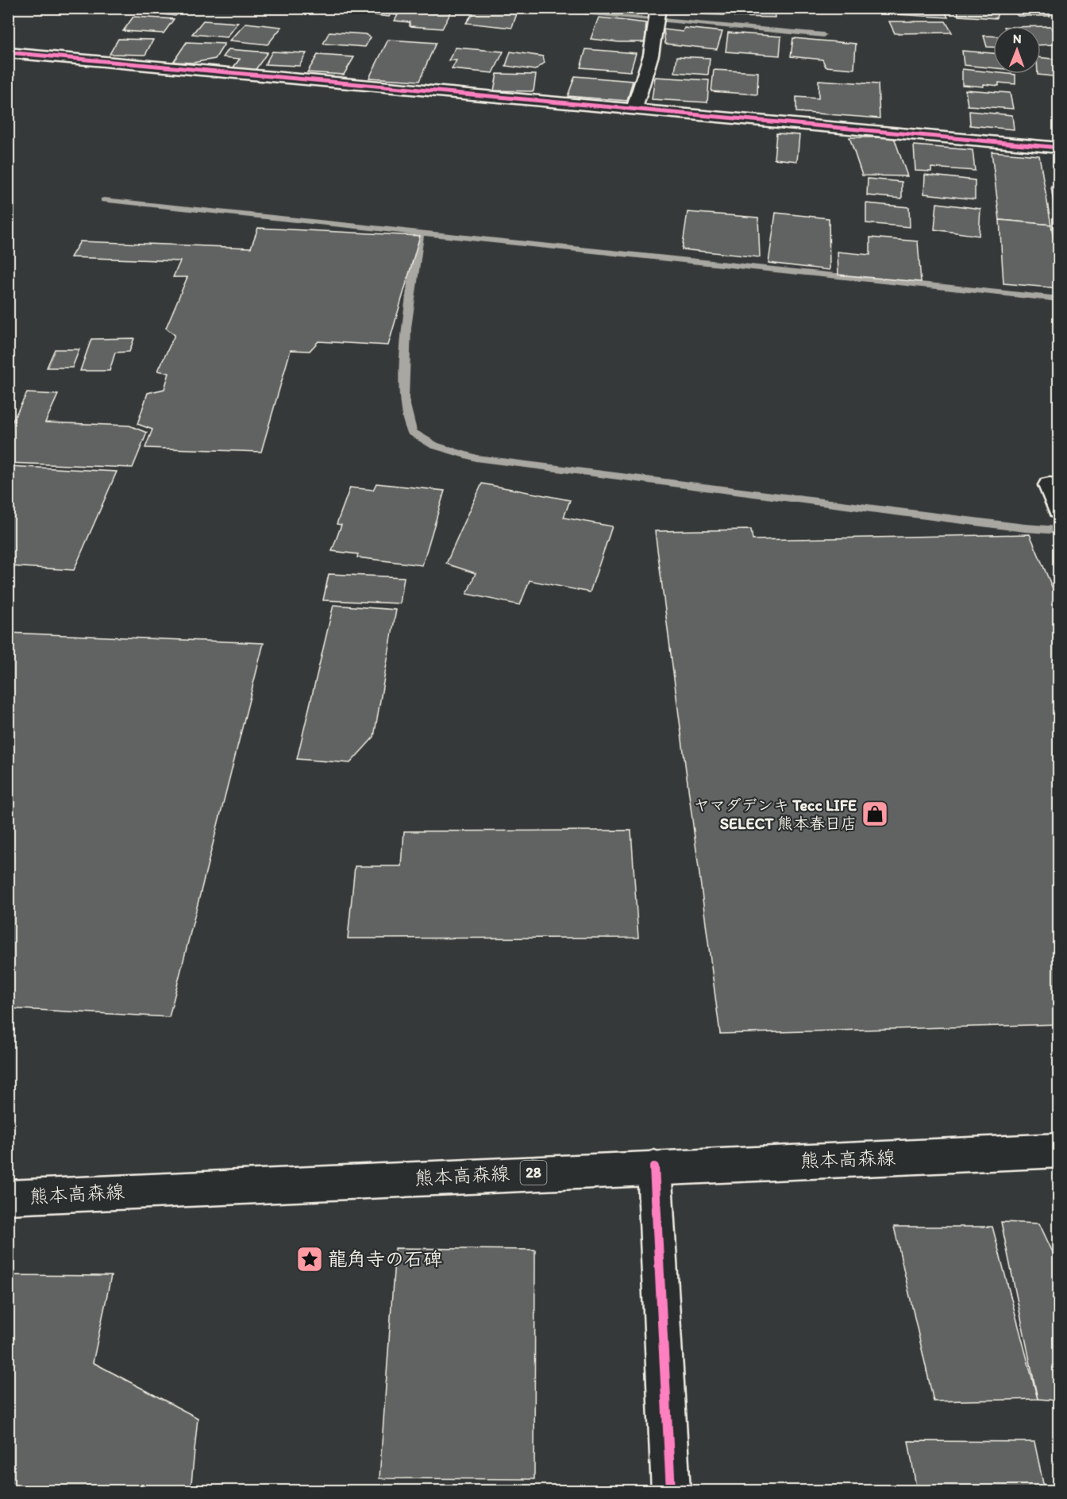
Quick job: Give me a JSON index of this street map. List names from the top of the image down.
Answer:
{
  "streets": {
    "street": ["熊本高森線", "28"]
  },
  "places": {
    "shop": ["ヤマダデンキ Tecc LIFE SELECT 熊本春日店"],
    "place": ["龍角寺の石碑"]
  },
  "north": "top"
}
